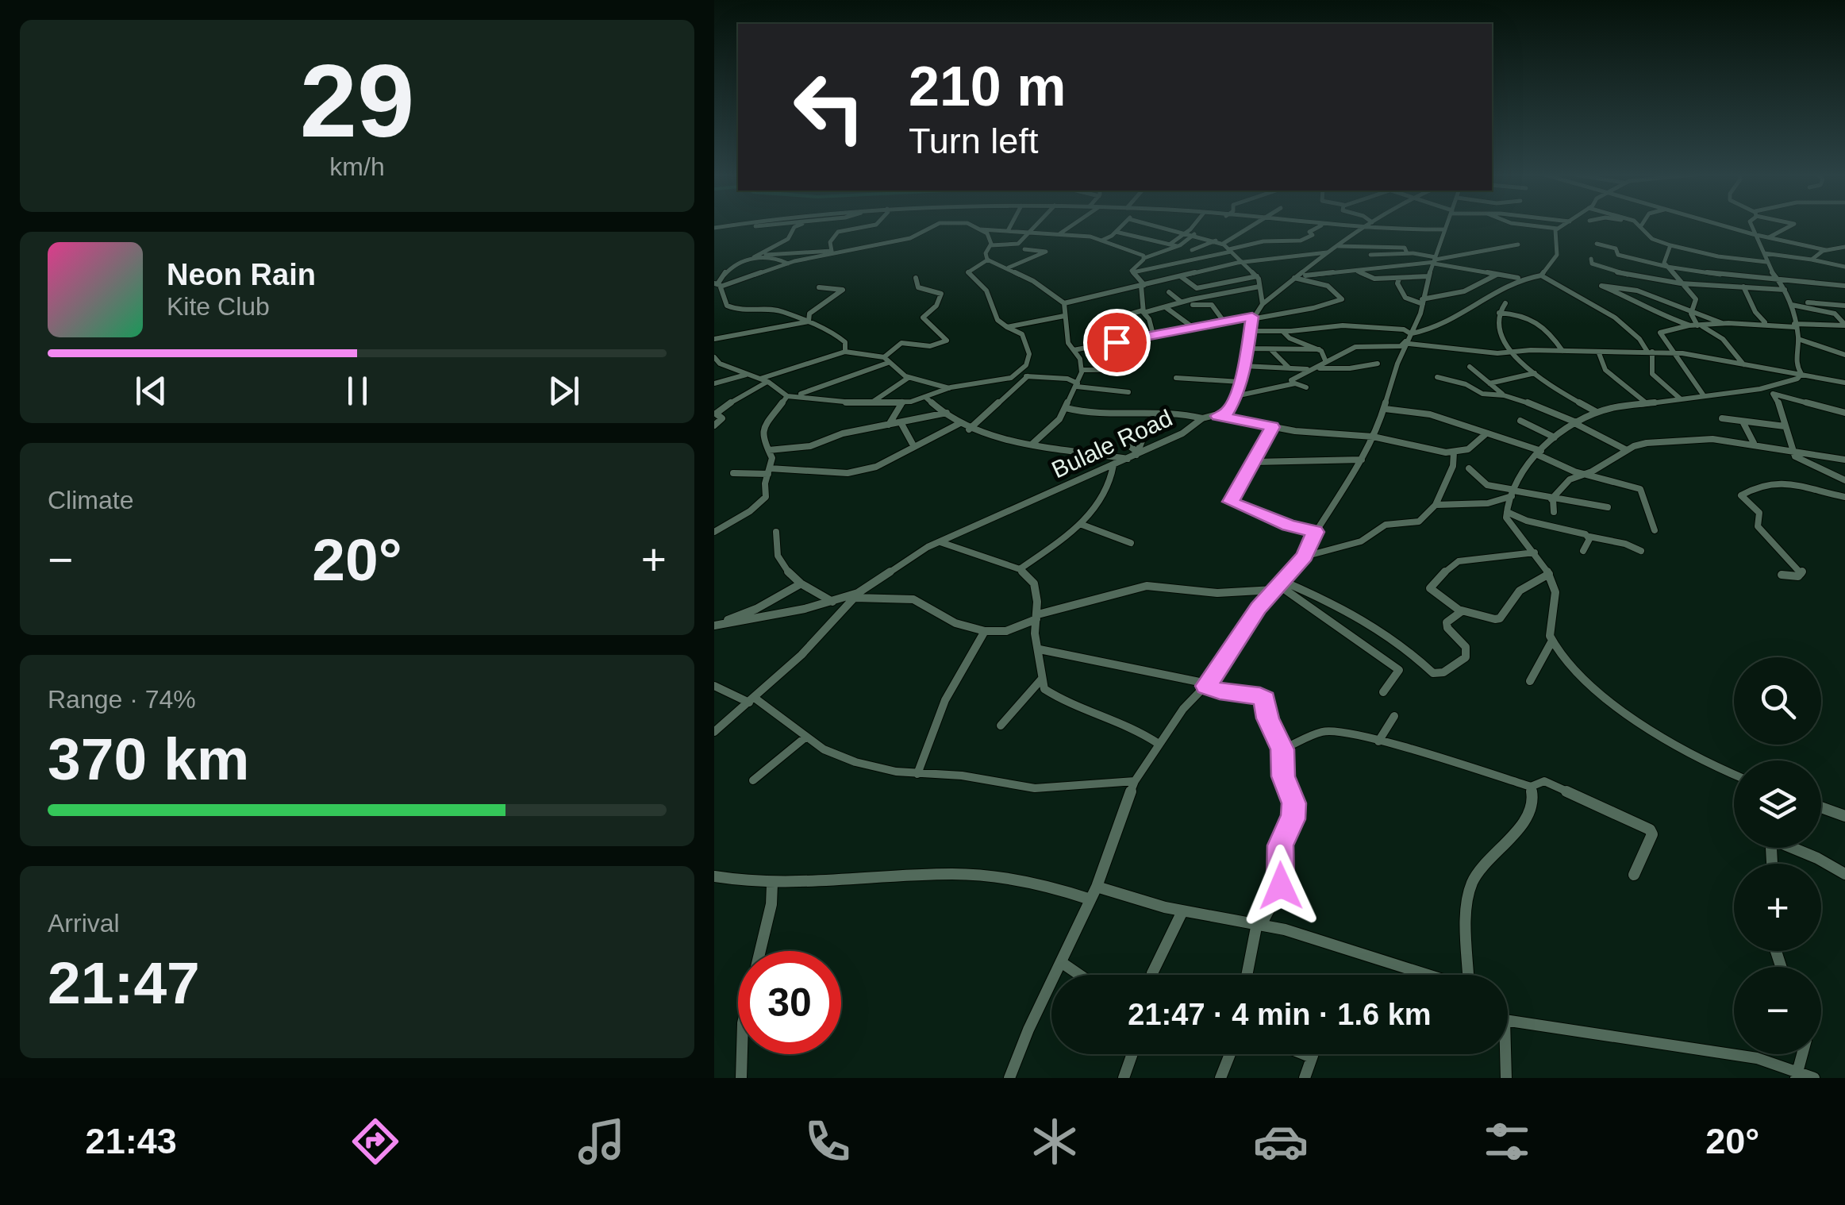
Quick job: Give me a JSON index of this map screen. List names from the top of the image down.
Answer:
{
  "streets": {
    "street": ["Bulale Road"]
  },
  "page": {
    "tile": [
      ["29", "km/h"],
      "Climate",
      ["Range · 74%", "370 km"],
      ["Arrival", "21:47"]
    ],
    "turn": ["210 m", "Turn left"],
    "song": ["Neon Rain", "Kite Club"],
    "heat": ["−", "20°", "+"],
    "map_buttons": ["+", "−"],
    "limit": "30",
    "trip": "21:47 · 4 min · 1.6 km",
    "tabs": ["21:43", "20°"]
  }
}
